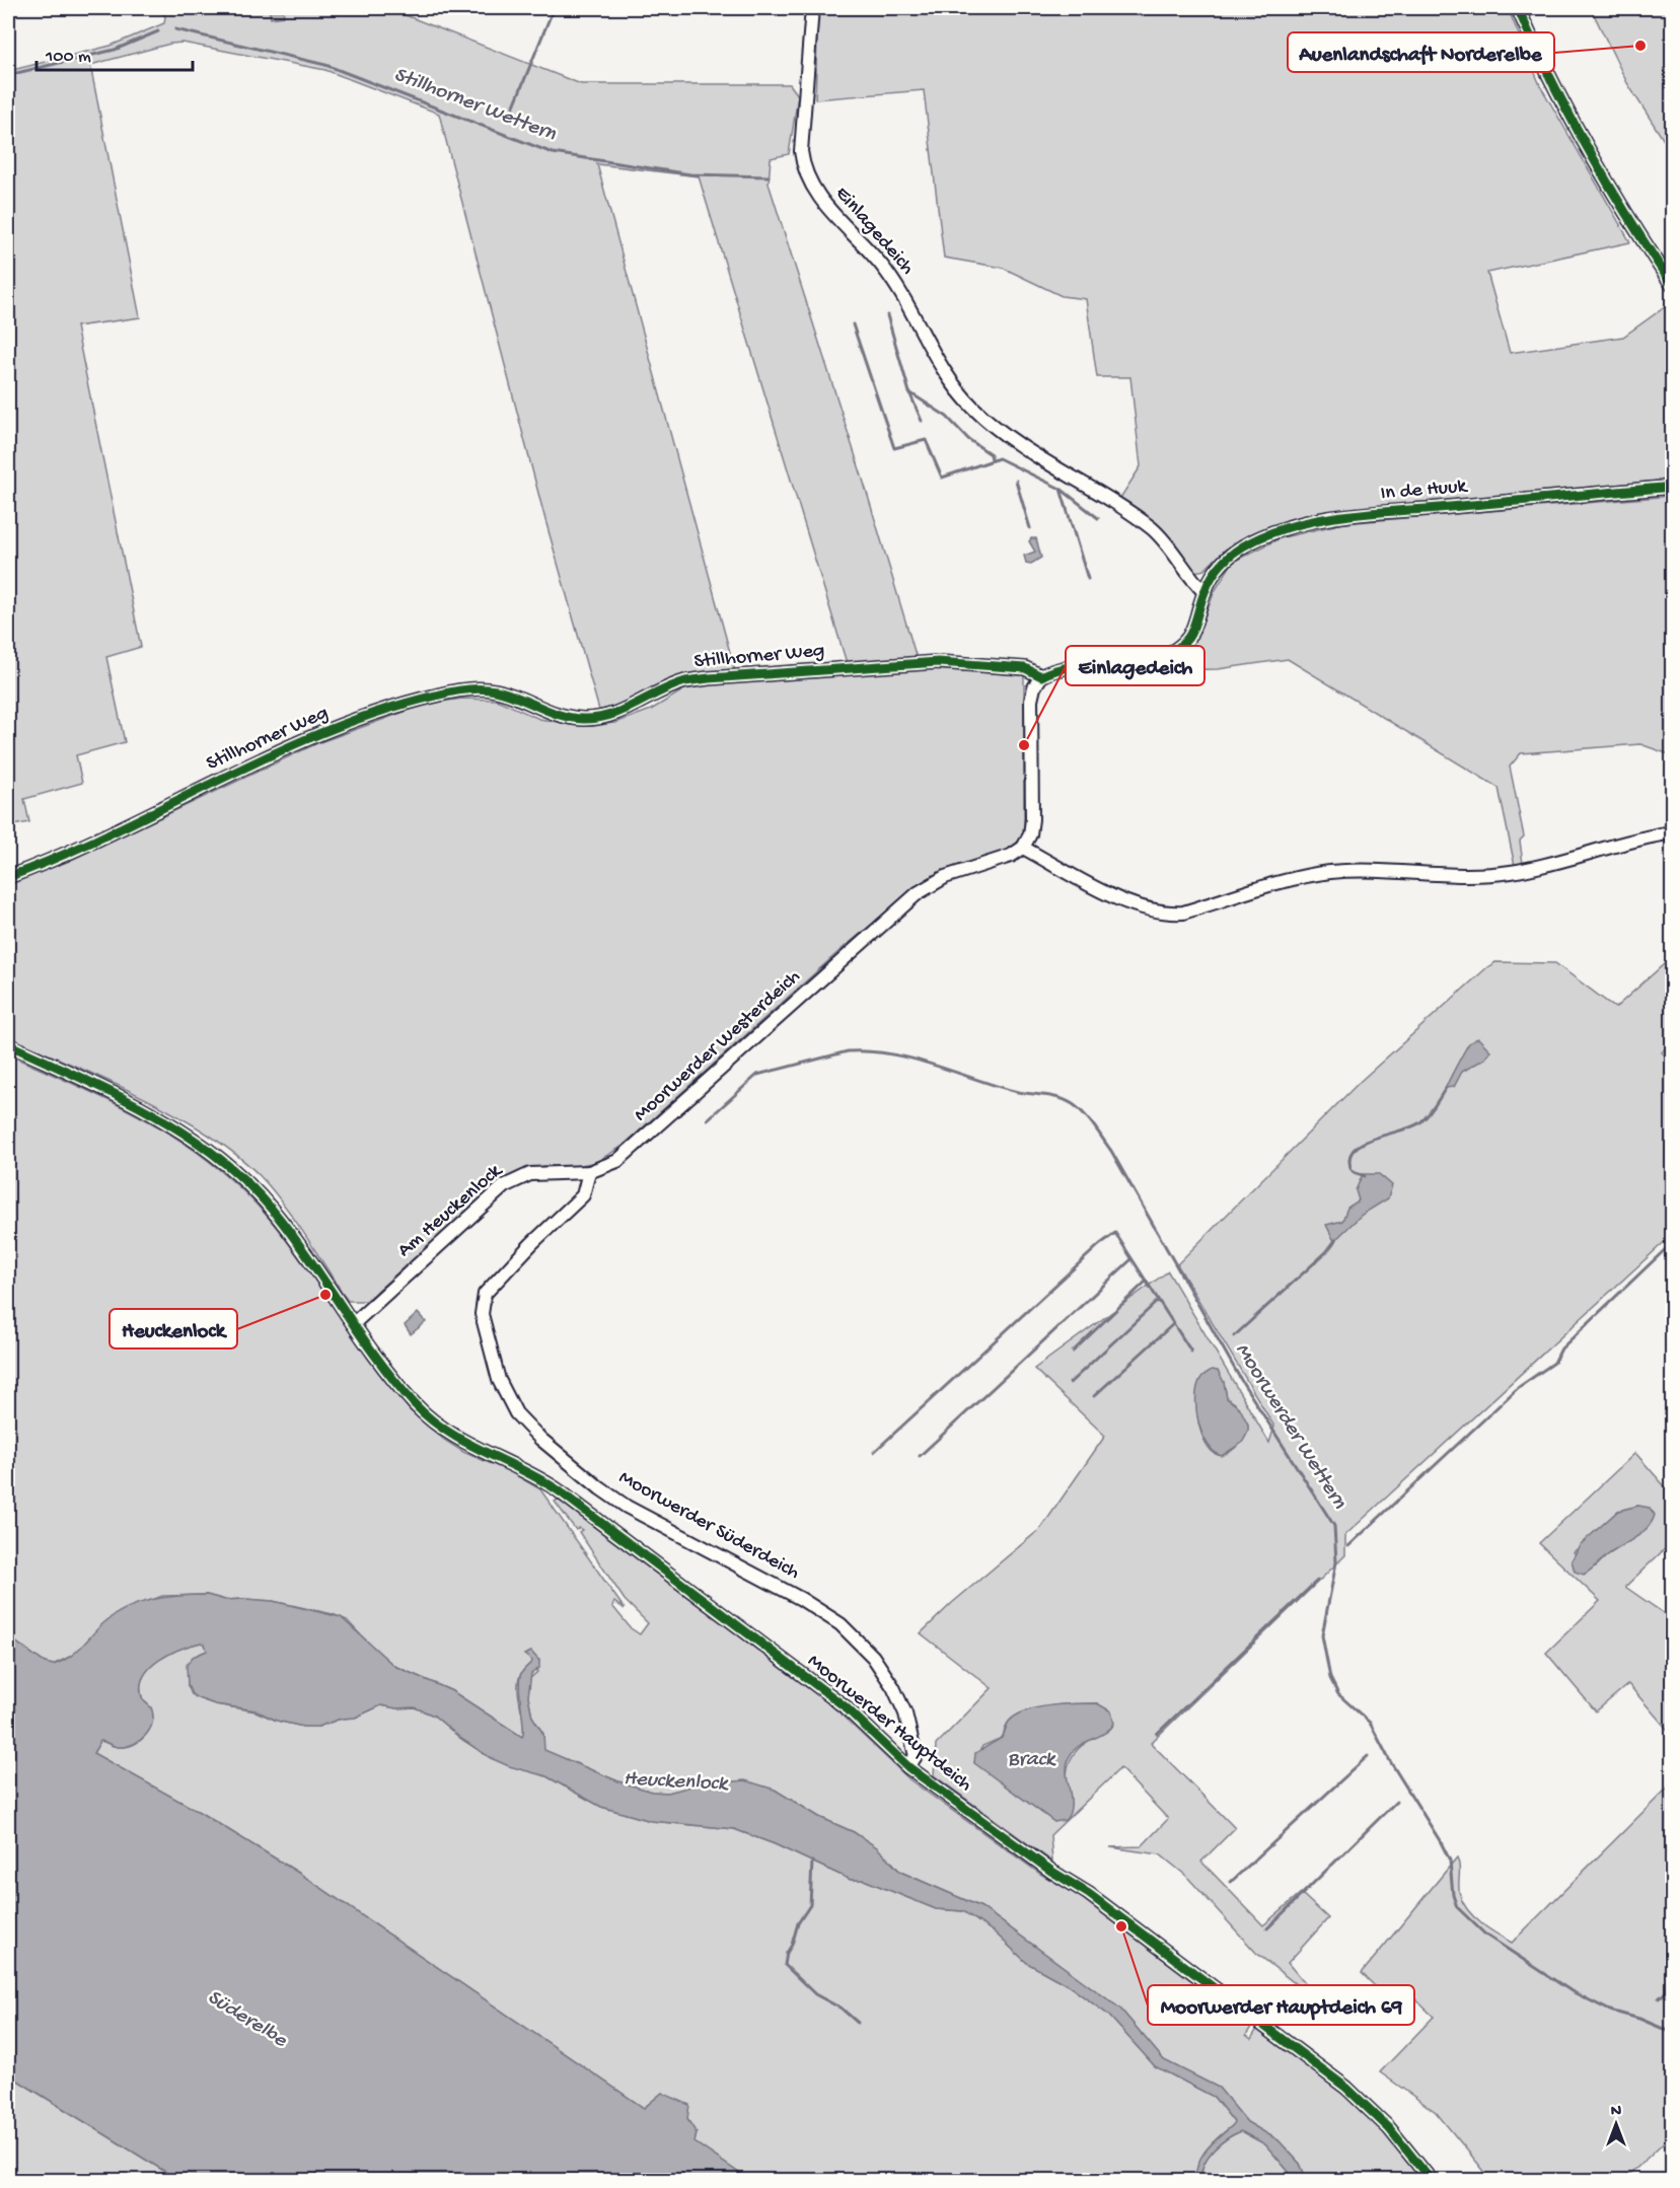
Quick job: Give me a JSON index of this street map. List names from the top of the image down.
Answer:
{
  "streets": {
    "street": [
      "Einlagedeich",
      "In de Huuk",
      "Stillhorner Weg",
      "Moorwerder Westerdeich",
      "Am Heuckenlock",
      "Moorwerder Süderdeich",
      "Moorwerder Hauptdeich"
    ]
  },
  "crossings": [
    ["Einlagedeich", "In de Huuk"],
    ["Moorwerder Westerdeich", "Am Heuckenlock"],
    ["Moorwerder Westerdeich", "Moorwerder Süderdeich"],
    ["Am Heuckenlock", "Moorwerder Süderdeich"],
    ["Am Heuckenlock", "Moorwerder Hauptdeich"],
    ["Moorwerder Süderdeich", "Moorwerder Hauptdeich"]
  ],
  "water": [
    "Stillhorner Wettern",
    "Moorwerder Wettern",
    "Brack",
    "Heuckenlock",
    "Süderelbe"
  ],
  "places": [
    "Auenlandschaft Norderelbe",
    "Einlagedeich",
    "Heuckenlock",
    "Moorwerder Hauptdeich 69"
  ],
  "scale_bar": "100 m",
  "north": "top"
}
